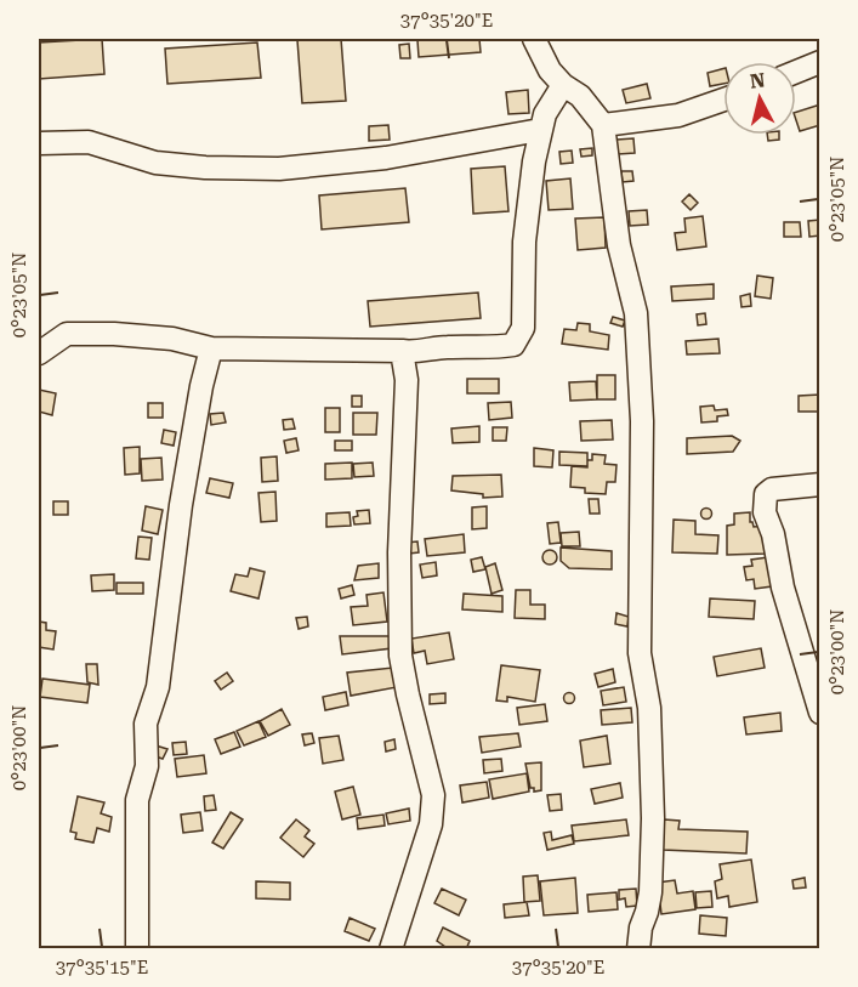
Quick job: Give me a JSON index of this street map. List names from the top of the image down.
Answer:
{
  "north": "top",
  "coordinates": [
    "37°35'20\"E",
    "0°23'05\"N",
    "0°23'00\"N",
    "37°35'15\"E"
  ]
}
